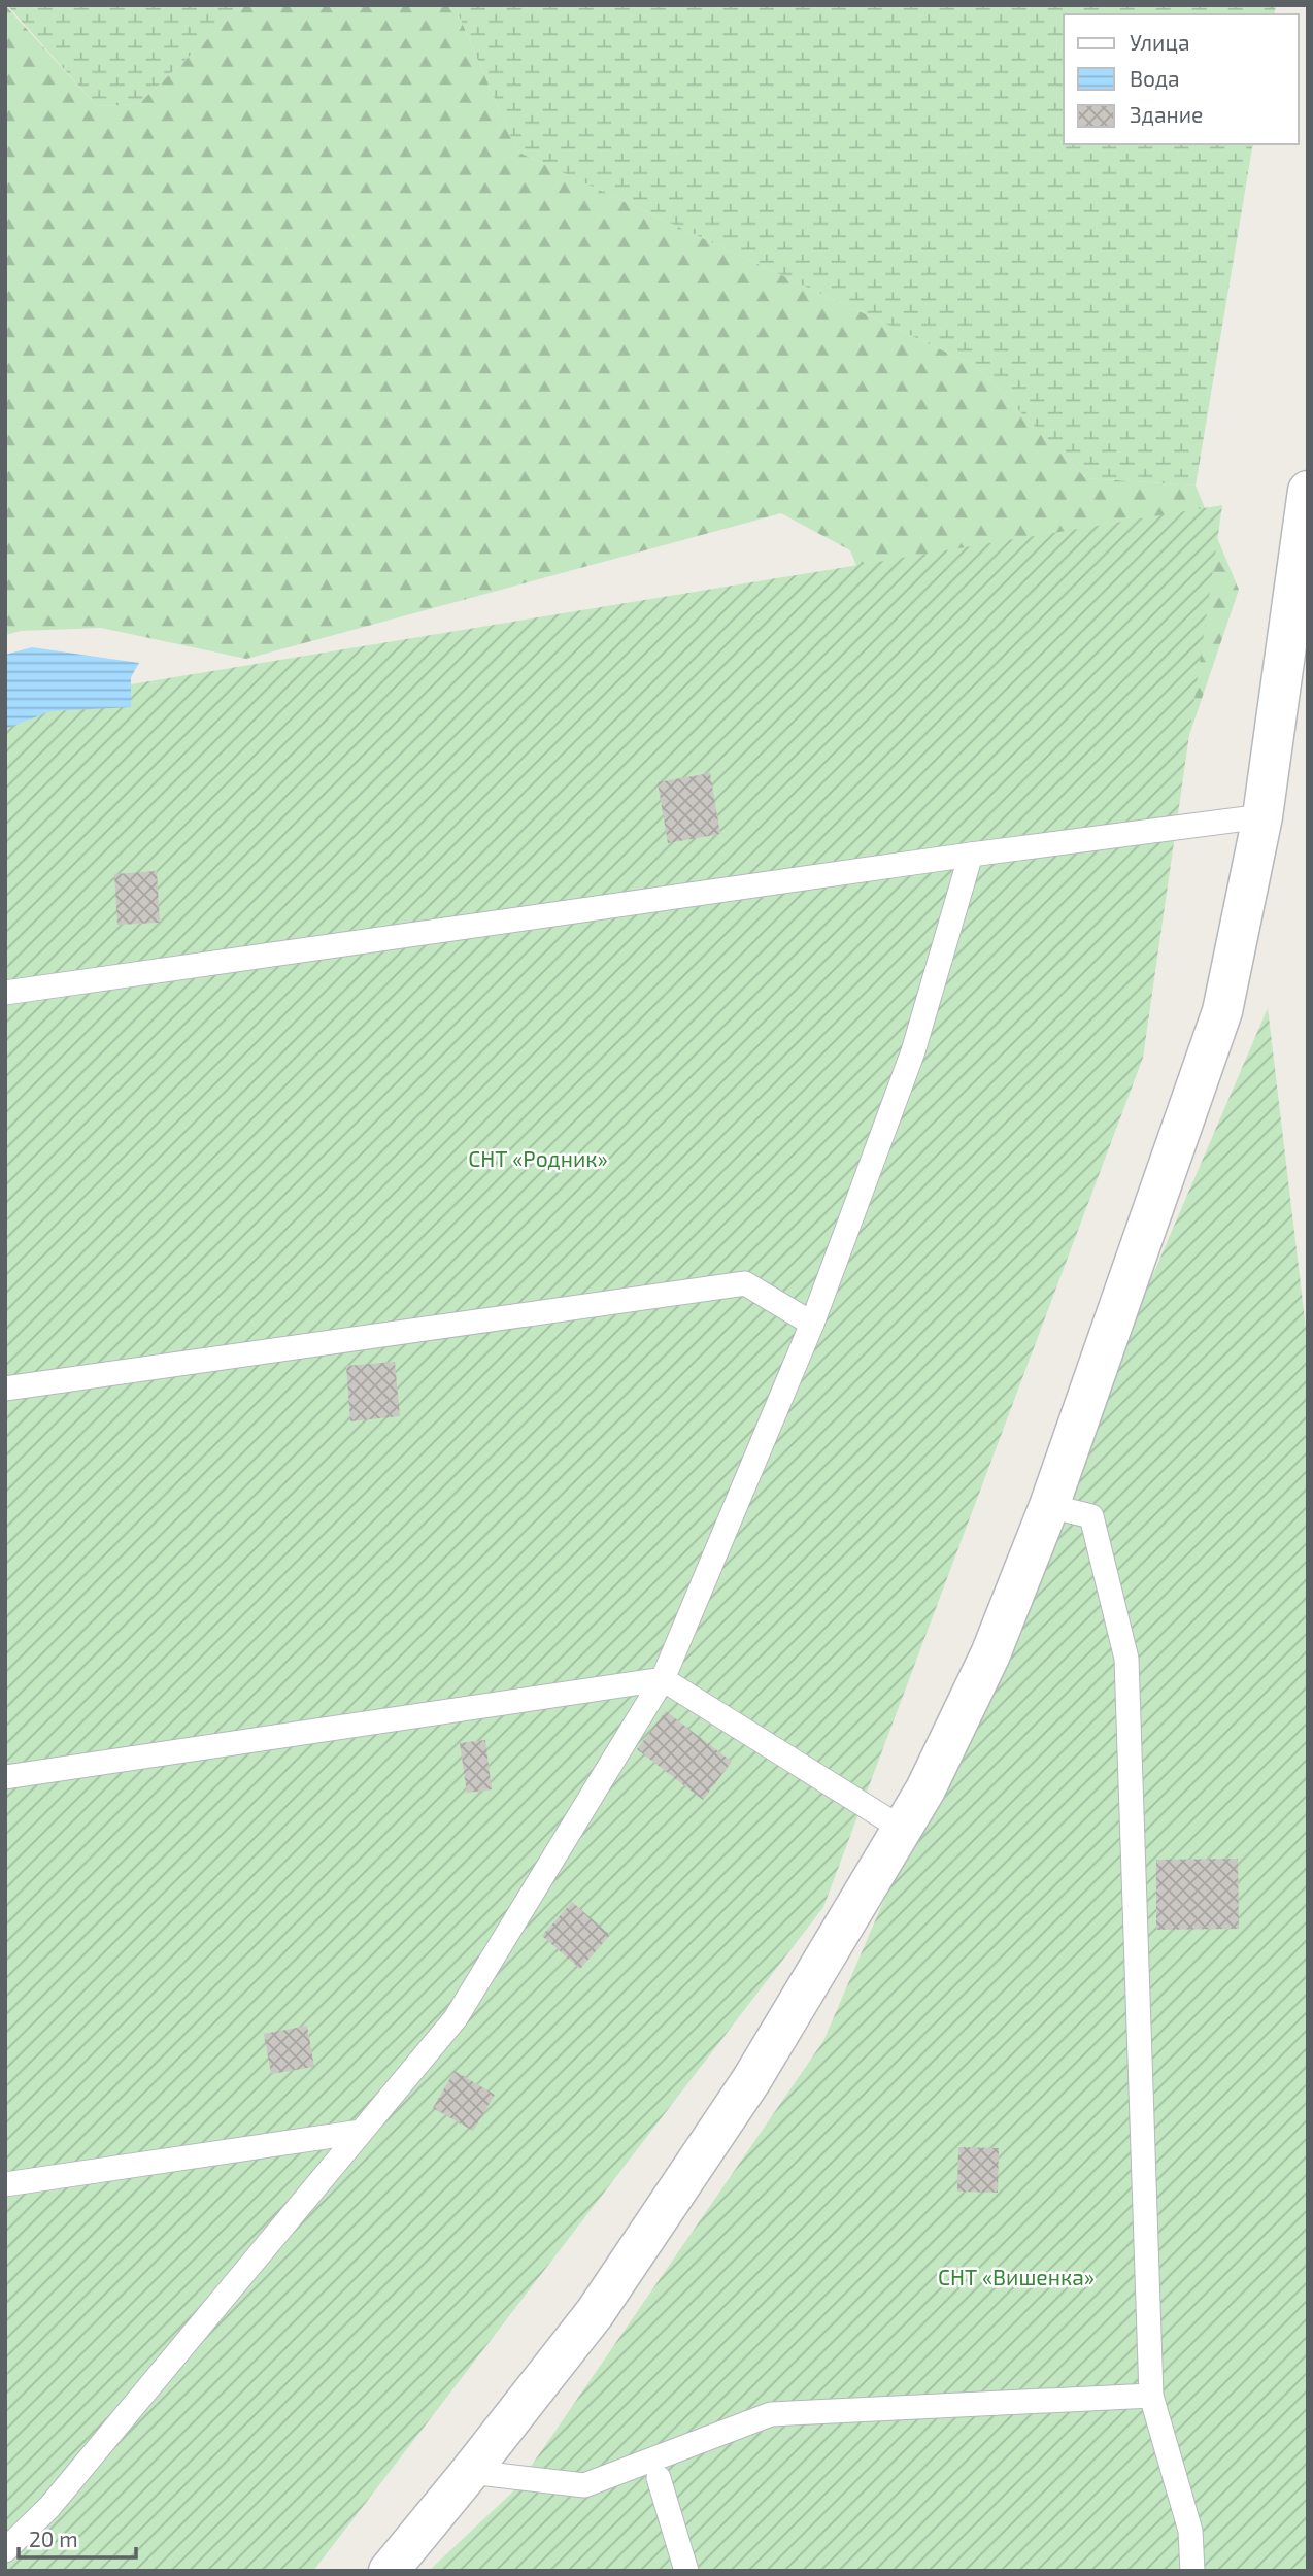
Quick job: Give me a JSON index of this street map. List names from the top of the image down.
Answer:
{
  "parks": ["СНТ «Родник»", "СНТ «Вишенка»"],
  "legend": ["Улица", "Вода", "Здание"],
  "scale_bar": "20 m"
}
